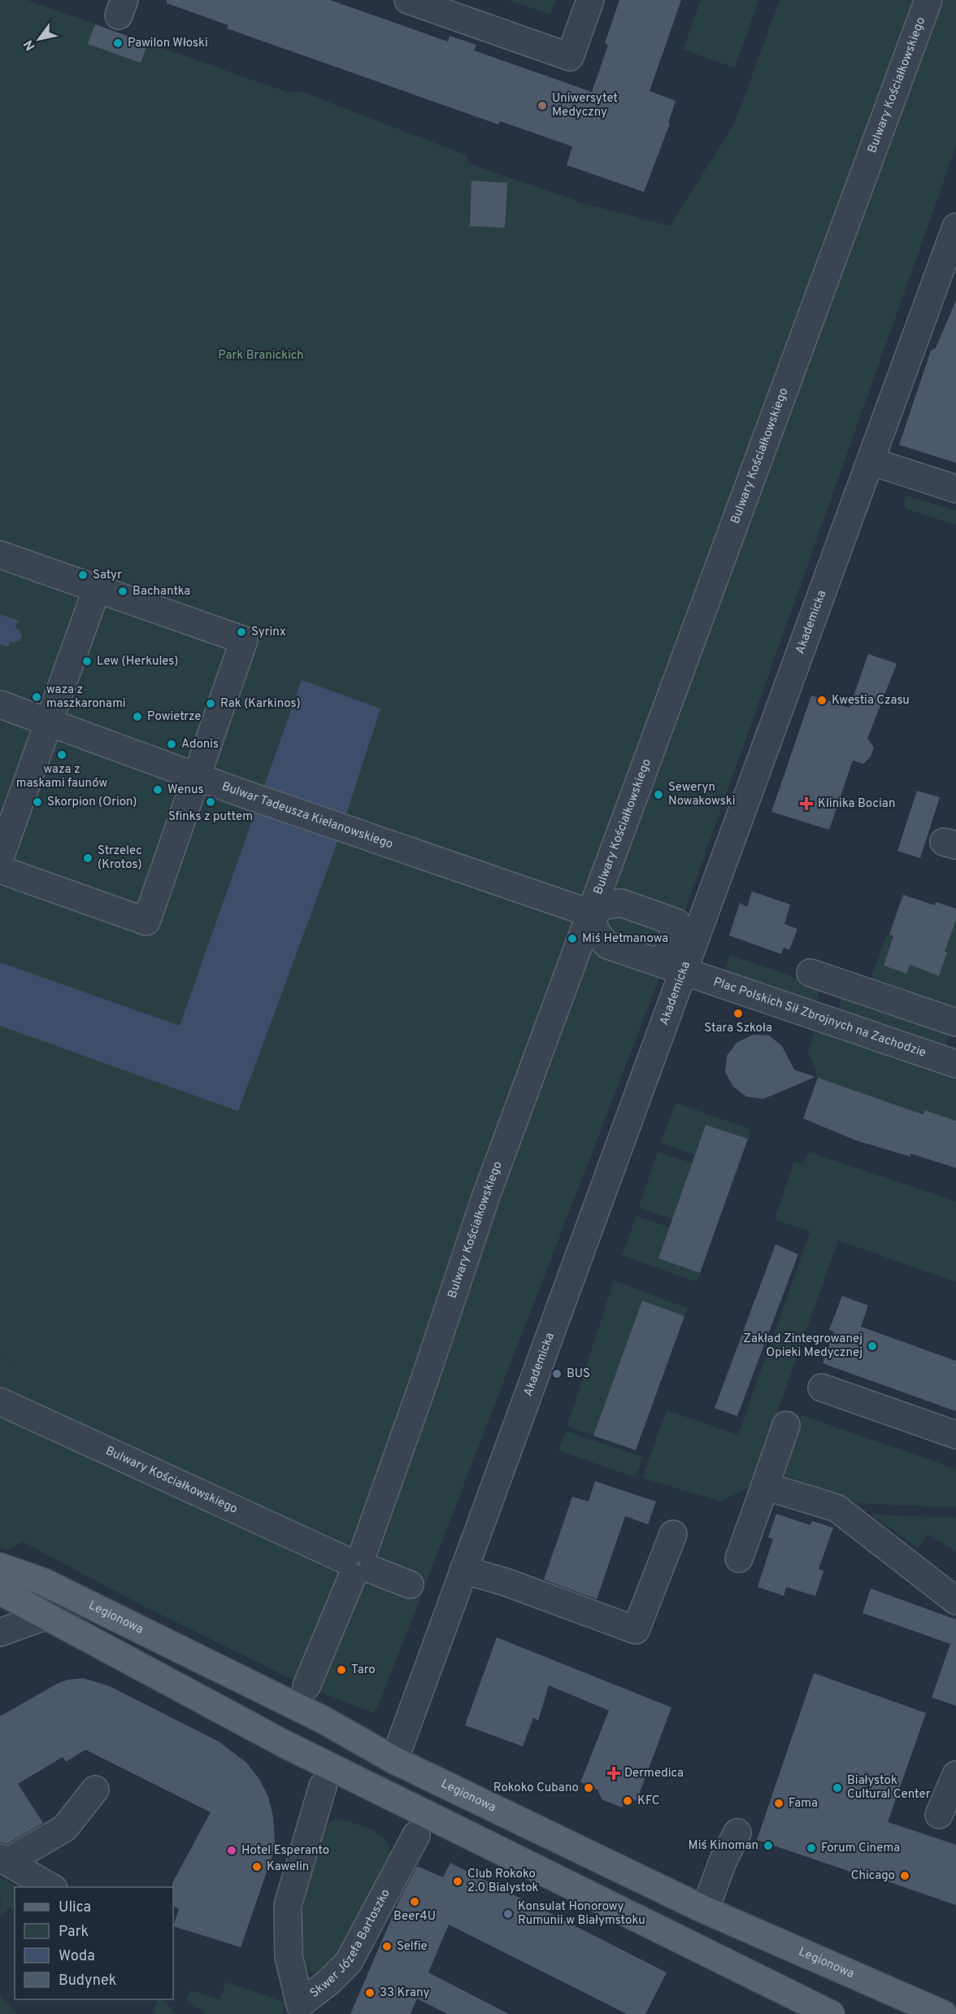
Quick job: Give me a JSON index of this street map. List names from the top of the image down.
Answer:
{
  "streets": {
    "main road": ["Legionowa"],
    "street": [
      "Bulwary Kościałkowskiego",
      "Akademicka",
      "Bulwar Tadeusza Kielanowskiego",
      "Plac Polskich Sił Zbrojnych na Zachodzie",
      "Skwer Józefa Bartoszko"
    ]
  },
  "crossings": [
    ["Bulwary Kościałkowskiego", "Bulwar Tadeusza Kielanowskiego"],
    ["Akademicka", "Plac Polskich Sił Zbrojnych na Zachodzie"],
    ["Akademicka", "Legionowa"]
  ],
  "parks": ["Park Branickich"],
  "places": {
    "other": [
      "Pawilon Włoski",
      "Uniwersytet Medyczny",
      "Satyr",
      "Bachantka",
      "Syrinx",
      "Lew (Herkules)",
      "waza z maszkaronami",
      "Kwestia Czasu",
      "Rak (Karkinos)",
      "Powietrze",
      "Adonis",
      "waza z maskami faunów",
      "Wenus",
      "Seweryn Nowakowski",
      "Skorpion (Orion)",
      "Sfinks z puttem",
      "Strzelec (Krotos)",
      "Miś Hetmanowa",
      "Stara Szkoła",
      "Zakład Zintegrowanej Opieki Medycznej",
      "BUS",
      "Taro",
      "Rokoko Cubano",
      "Białystok Cultural Center",
      "KFC",
      "Fama",
      "Miś Kinoman",
      "Forum Cinema",
      "Hotel Esperanto",
      "Kawelin",
      "Chicago",
      "Club Rokoko 2.0 Bialystok",
      "Beer4U",
      "Konsulat Honorowy Rumunii w Białymstoku",
      "Selfie",
      "33 Krany"
    ],
    "health": ["Klinika Bocian", "Dermedica"]
  },
  "legend": [
    "Ulica",
    "Park",
    "Woda",
    "Budynek"
  ],
  "north": "bottom left"
}
